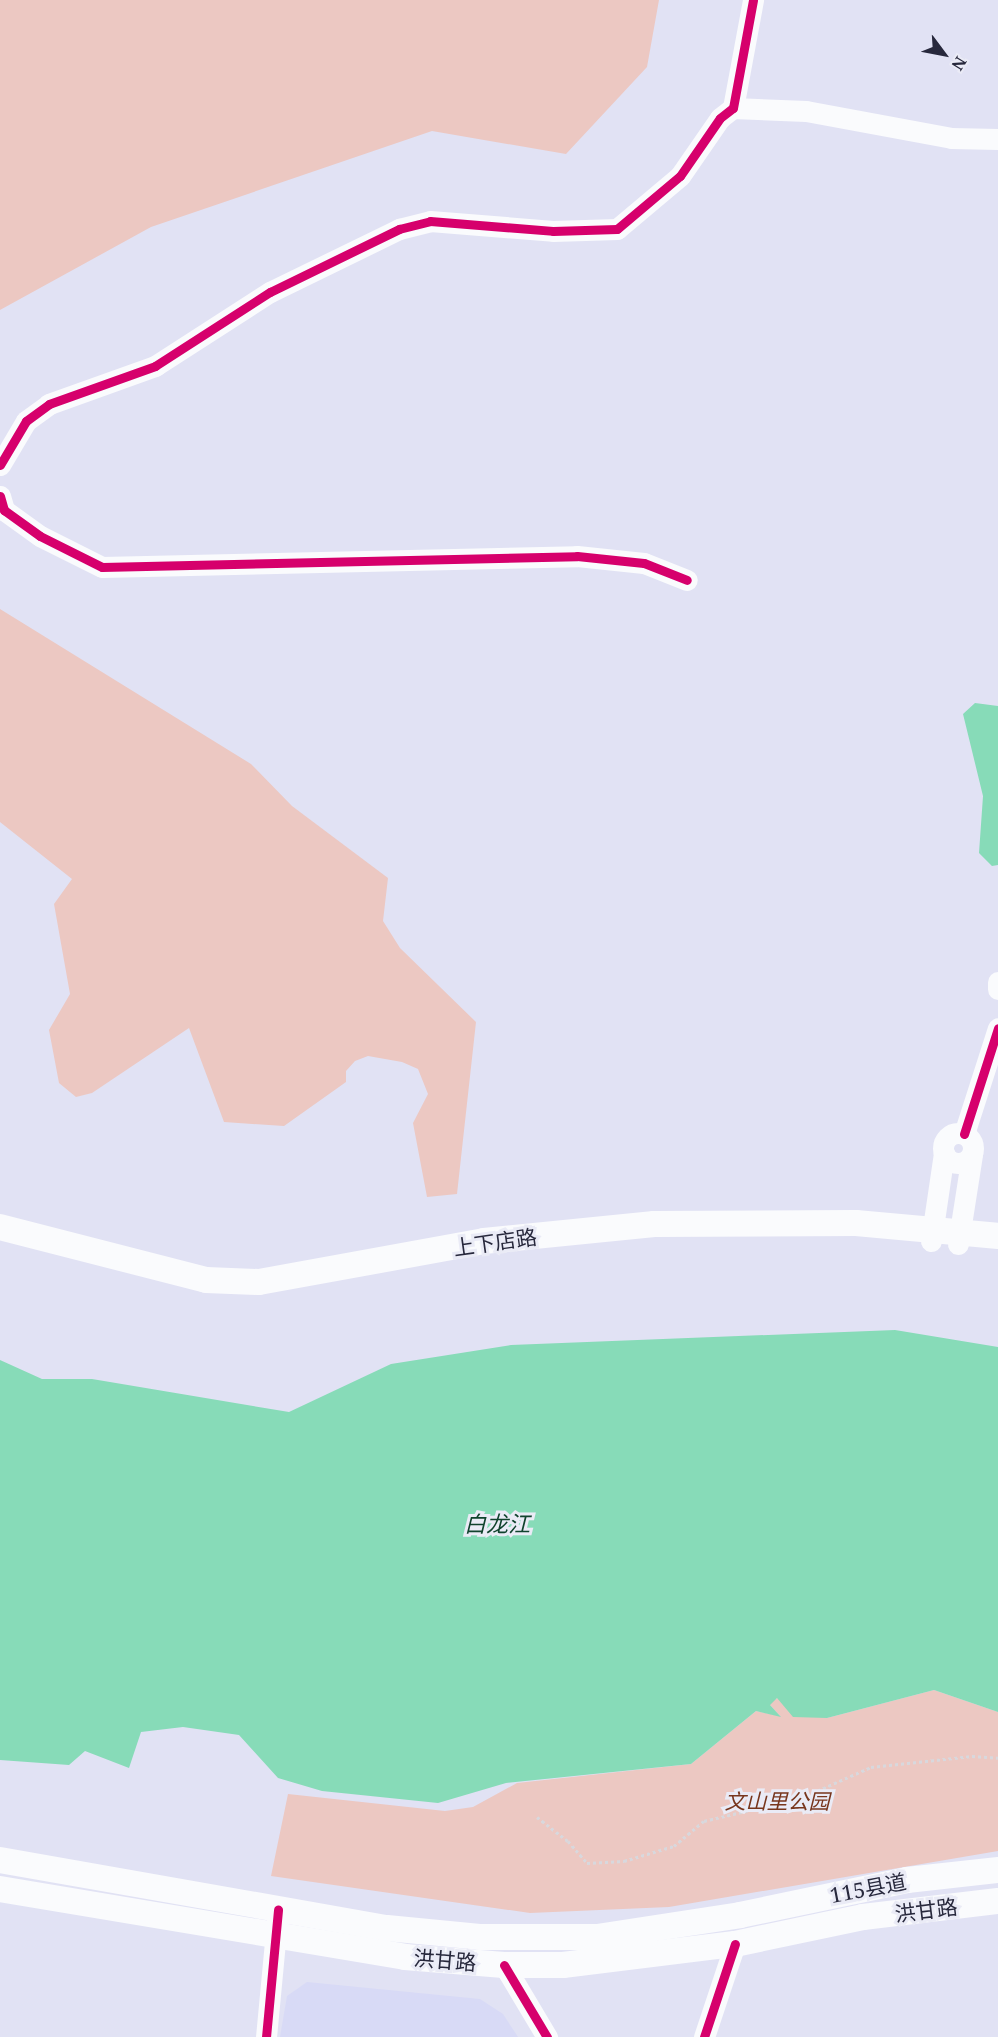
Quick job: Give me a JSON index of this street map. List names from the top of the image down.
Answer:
{
  "streets": {
    "main road": ["上下店路", "115县道", "洪甘路"]
  },
  "crossings": [
    ["115县道", "洪甘路"]
  ],
  "water": ["白龙江"],
  "parks": ["文山里公园"],
  "north": "bottom right"
}
